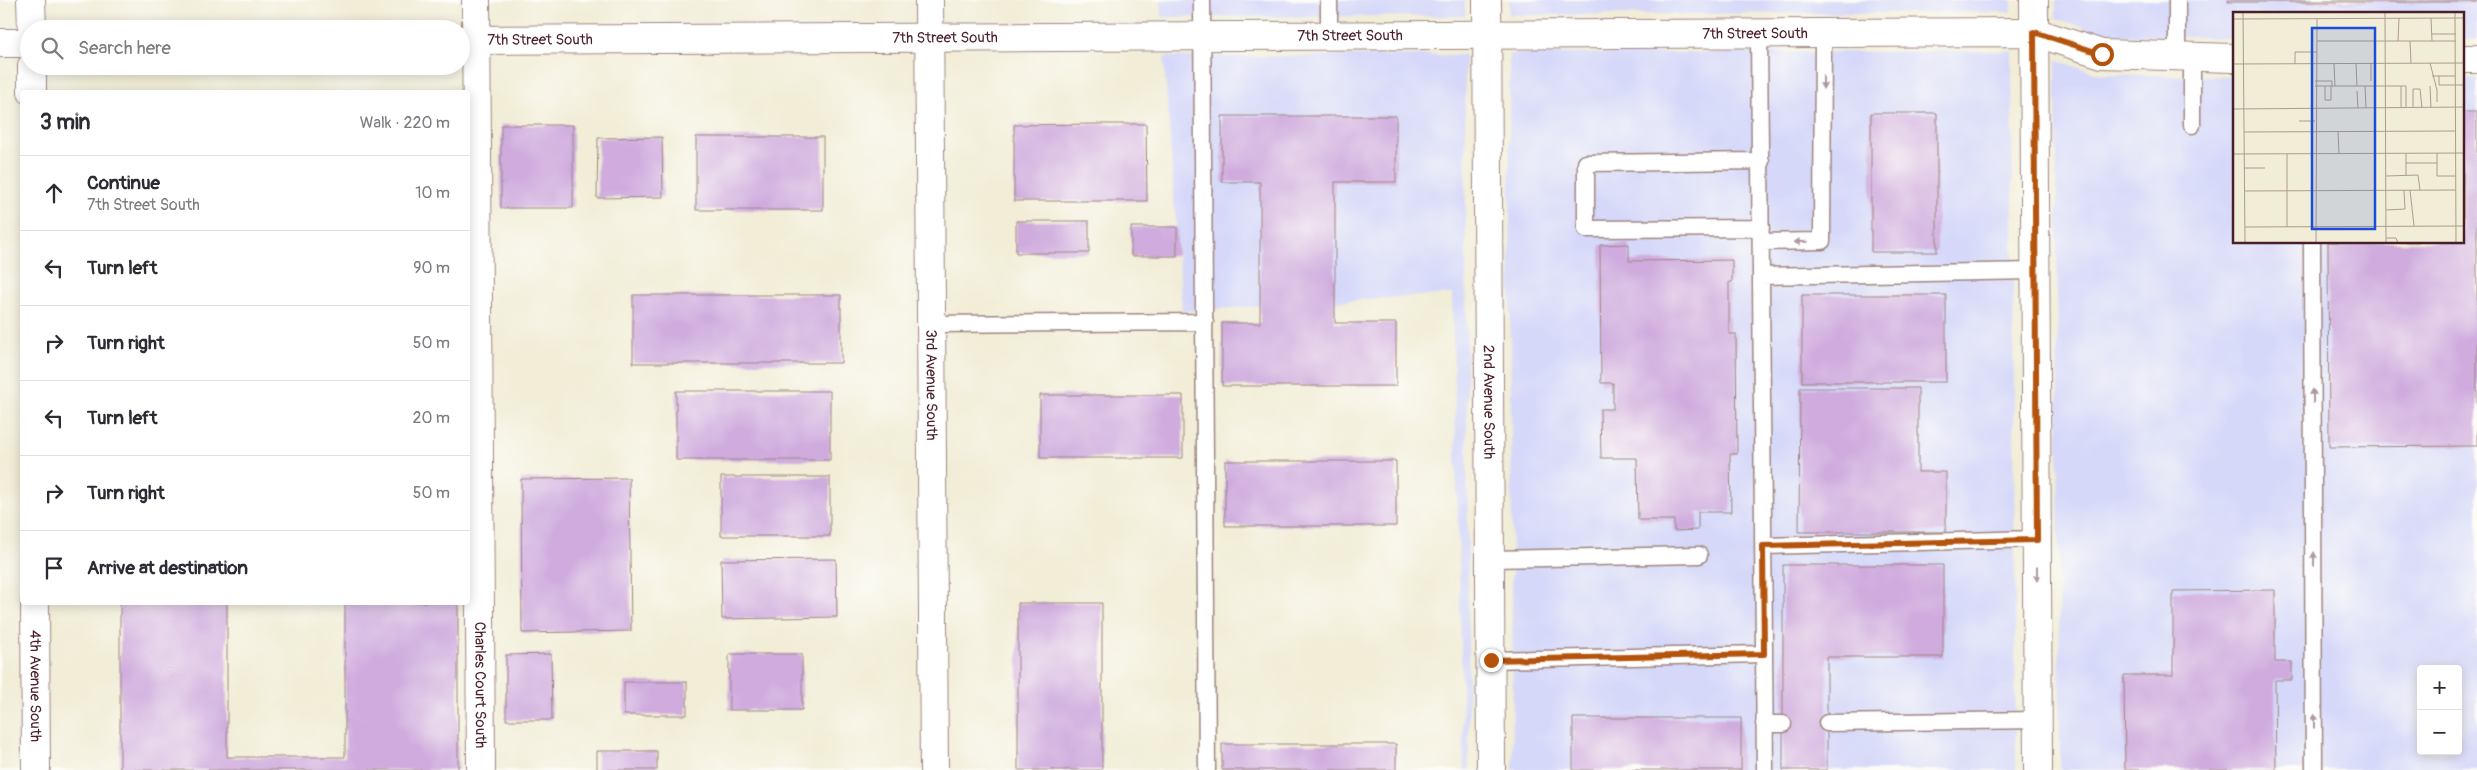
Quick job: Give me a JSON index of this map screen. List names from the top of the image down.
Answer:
{
  "streets": {
    "street": [
      "7th Street South",
      "3rd Avenue South",
      "2nd Avenue South",
      "Charles Court South",
      "4th Avenue South"
    ]
  },
  "crossings": [
    ["7th Street South", "3rd Avenue South"],
    ["7th Street South", "2nd Avenue South"]
  ],
  "page": {
    "search": "Search here",
    "heading": ["3 min", "Walk · 220 m"],
    "list": [
      ["Continue", "7th Street South", "10 m"],
      ["Turn left", "90 m"],
      ["Turn right", "50 m"],
      ["Turn left", "20 m"],
      ["Turn right", "50 m"],
      "Arrive at destination"
    ],
    "map_buttons": ["+", "−"]
  }
}
